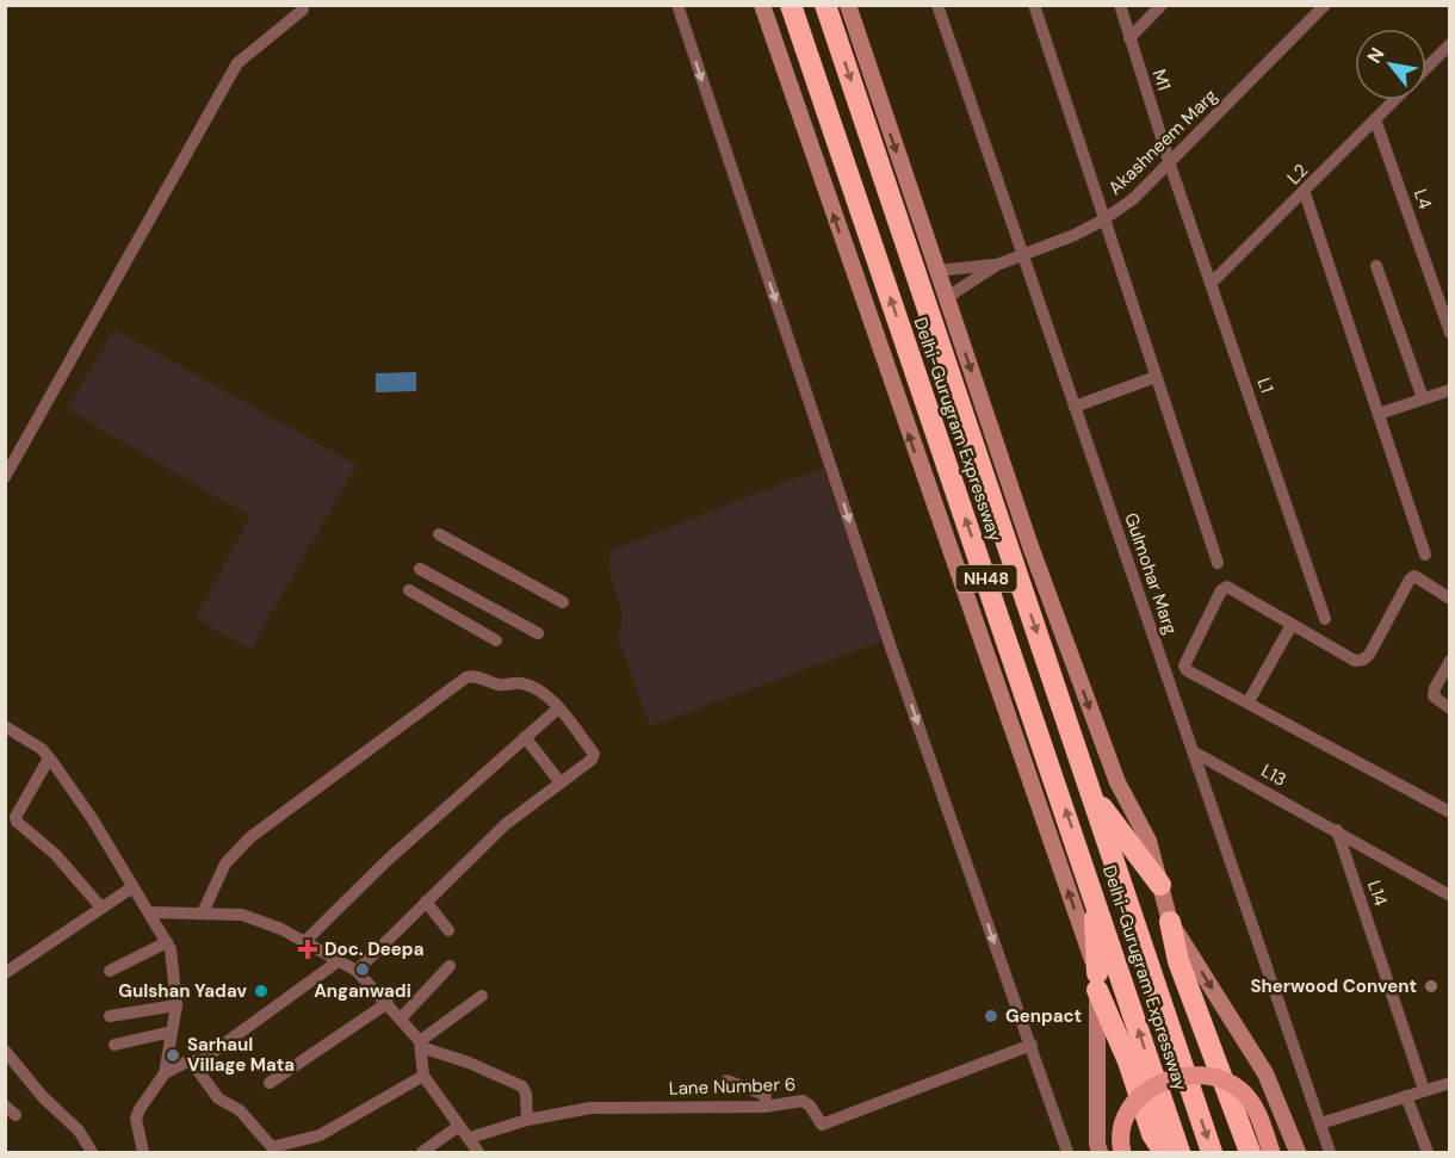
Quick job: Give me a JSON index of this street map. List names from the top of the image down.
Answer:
{
  "streets": {
    "highway": ["Delhi-Gurugram Expressway", "NH48"],
    "street": [
      "M1",
      "Akashneem Marg",
      "L2",
      "L4",
      "L1",
      "Gulmohar Marg",
      "L13",
      "L14",
      "Lane Number 6"
    ]
  },
  "crossings": [
    ["M1", "Akashneem Marg"],
    ["M1", "L1"],
    ["Akashneem Marg", "L1"],
    ["Akashneem Marg", "Gulmohar Marg"],
    ["L2", "L4"],
    ["L2", "L1"],
    ["Gulmohar Marg", "L13"],
    ["L13", "L14"]
  ],
  "places": {
    "health": ["Doc. Deepa"],
    "other": [
      "Anganwadi",
      "Sherwood Convent",
      "Gulshan Yadav",
      "Genpact",
      "Sarhaul Village Mata"
    ]
  },
  "north": "top left"
}
